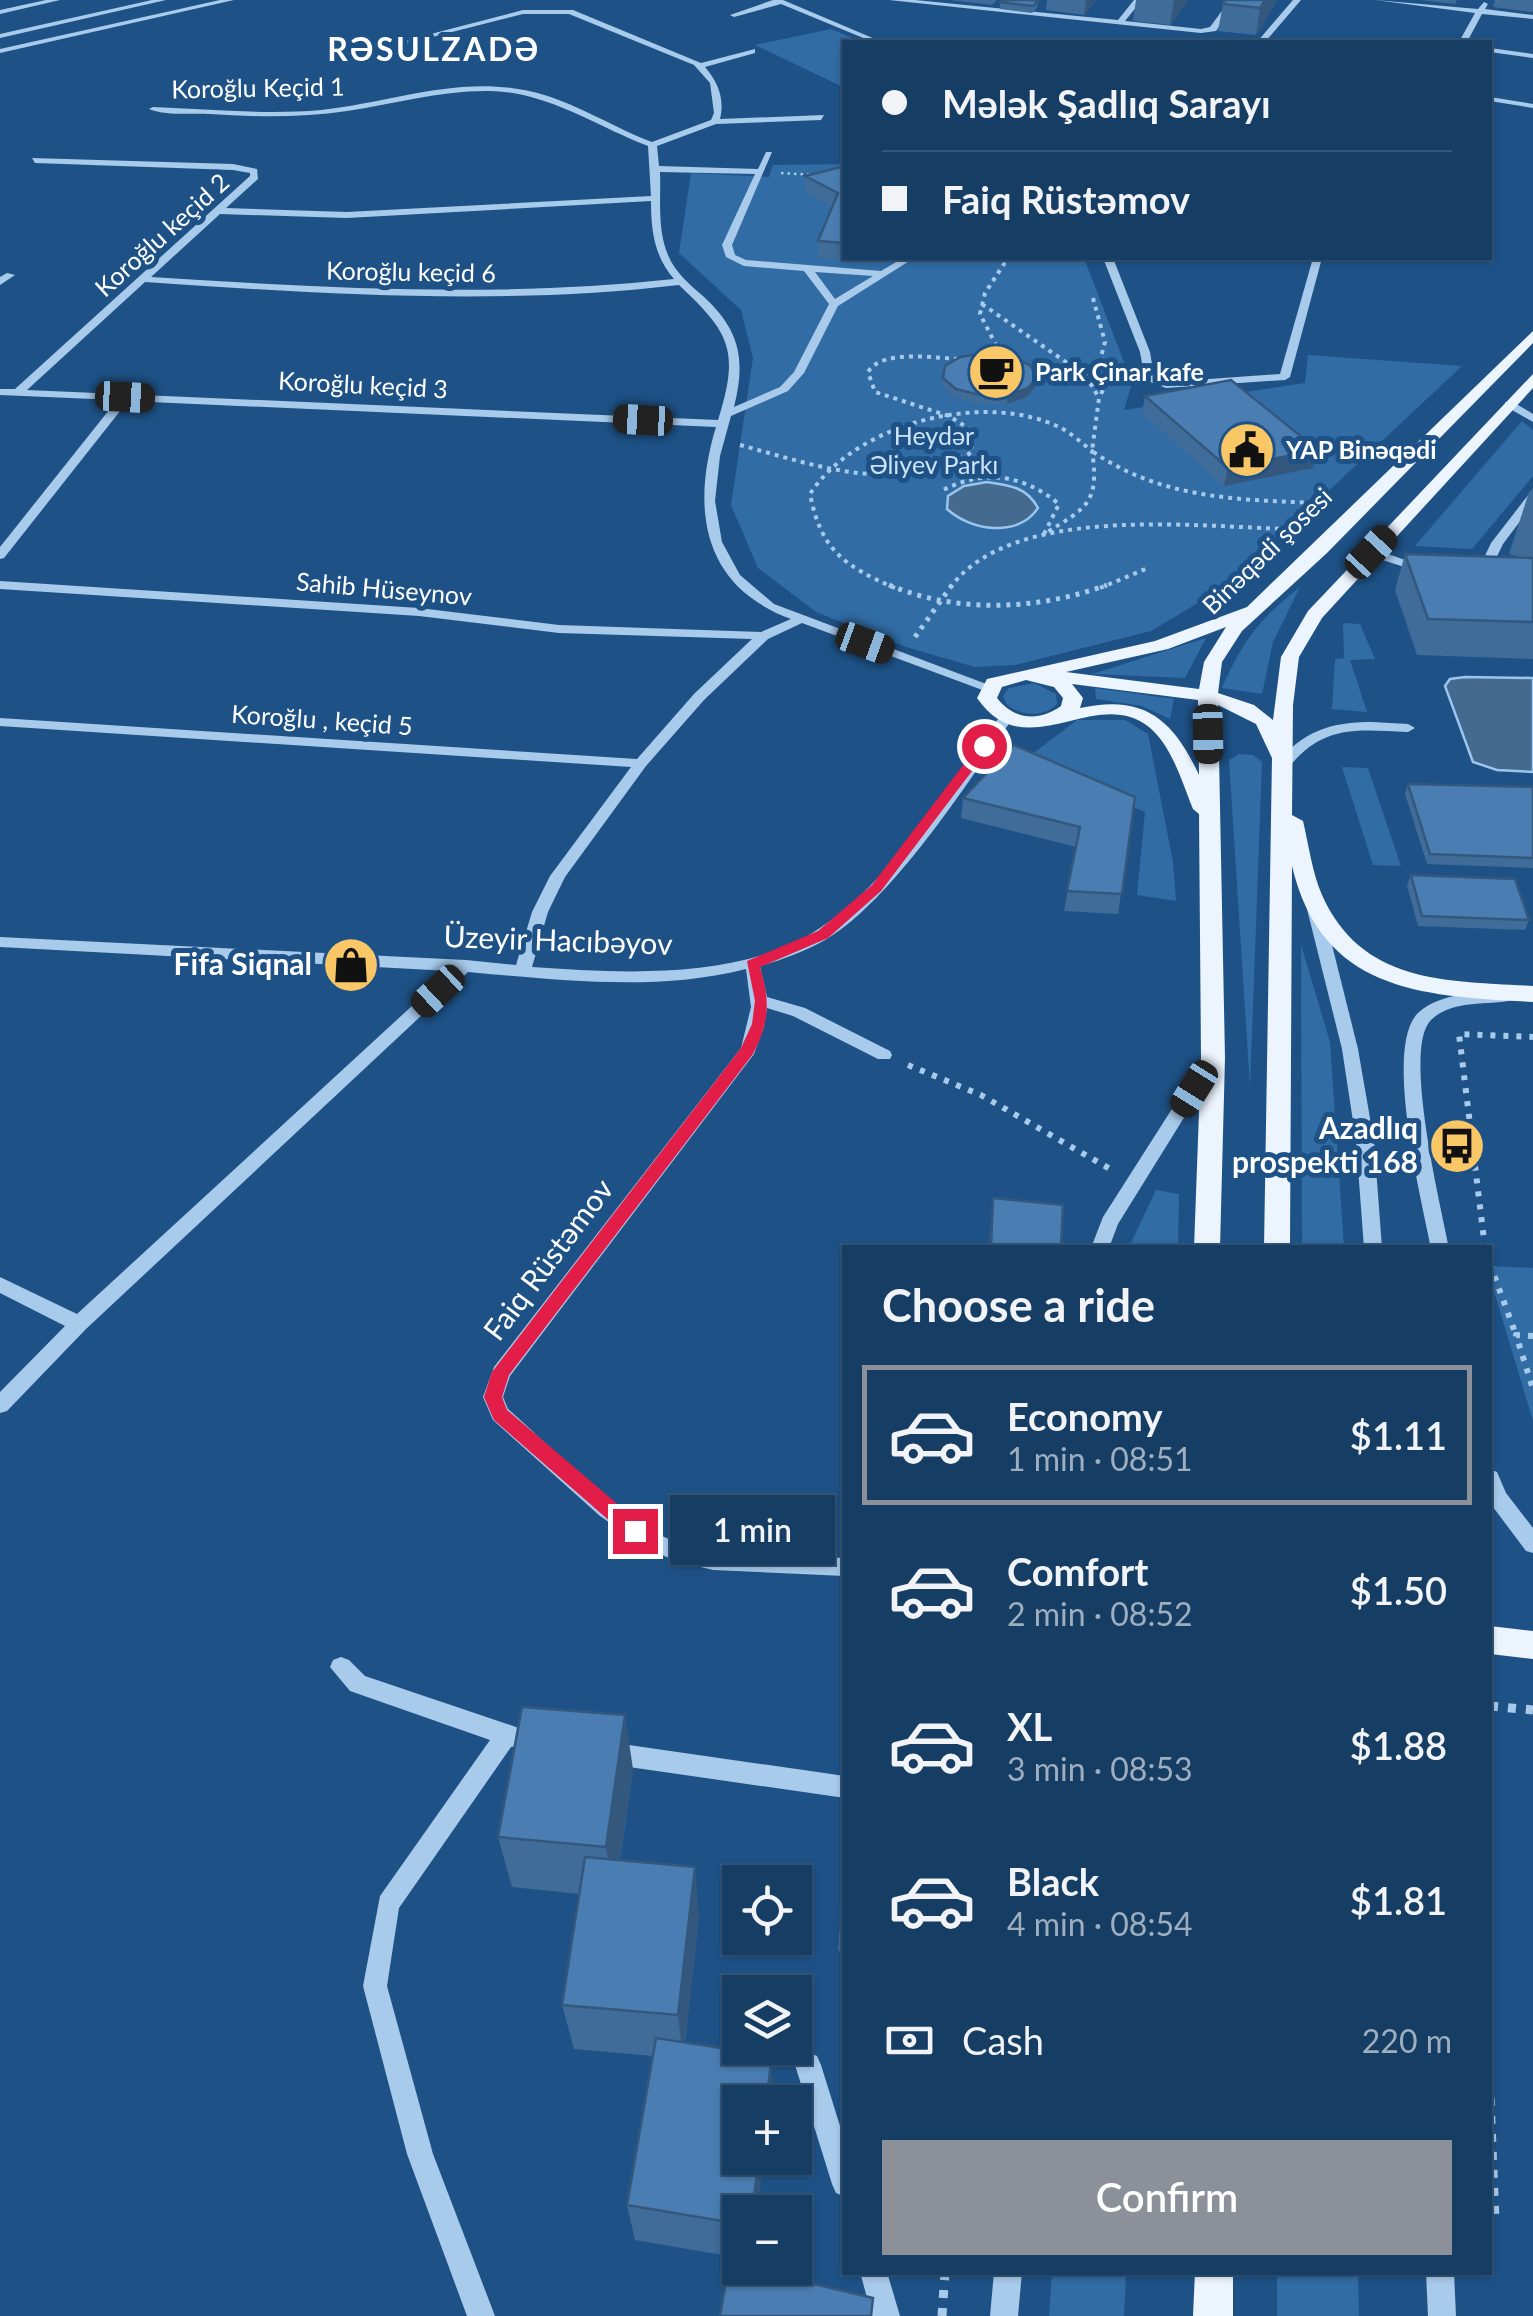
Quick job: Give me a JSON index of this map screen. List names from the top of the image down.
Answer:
{
  "streets": {
    "main road": ["Binəqədi şosesi"],
    "street": [
      "Koroğlu Keçid 1",
      "Koroğlu keçid 2",
      "Koroğlu keçid 6",
      "Koroğlu keçid 3",
      "Sahib Hüseynov",
      "Koroğlu , keçid 5",
      "Üzeyir Hacıbəyov",
      "Faiq Rüstəmov"
    ]
  },
  "crossings": [
    ["Koroğlu keçid 2", "Koroğlu keçid 6"],
    ["Koroğlu keçid 2", "Koroğlu keçid 3"]
  ],
  "districts": ["RƏSULZADƏ"],
  "parks": ["Heydər Əliyev Parkı"],
  "places": {
    "cafe": ["Park Çinar kafe"],
    "public building": ["YAP Binəqədi"],
    "shop": ["Fifa Siqnal"],
    "bus stop": ["Azadlıq prospekti 168"]
  },
  "page": {
    "banner": ["Mələk Şadlıq Sarayı", "Faiq Rüstəmov"],
    "heading": "Choose a ride",
    "list": [
      {
        "name": "Economy",
        "note": "1 min · 08:51",
        "value": "$1.11"
      },
      {
        "name": "Comfort",
        "note": "2 min · 08:52",
        "value": "$1.50"
      },
      {
        "name": "XL",
        "note": "3 min · 08:53",
        "value": "$1.88"
      },
      {
        "name": "Black",
        "note": "4 min · 08:54",
        "value": "$1.81"
      }
    ],
    "bubble": "1 min",
    "map_buttons": ["+", "−"],
    "pay": ["Cash", "220 m"],
    "buttons": "Confirm"
  }
}
